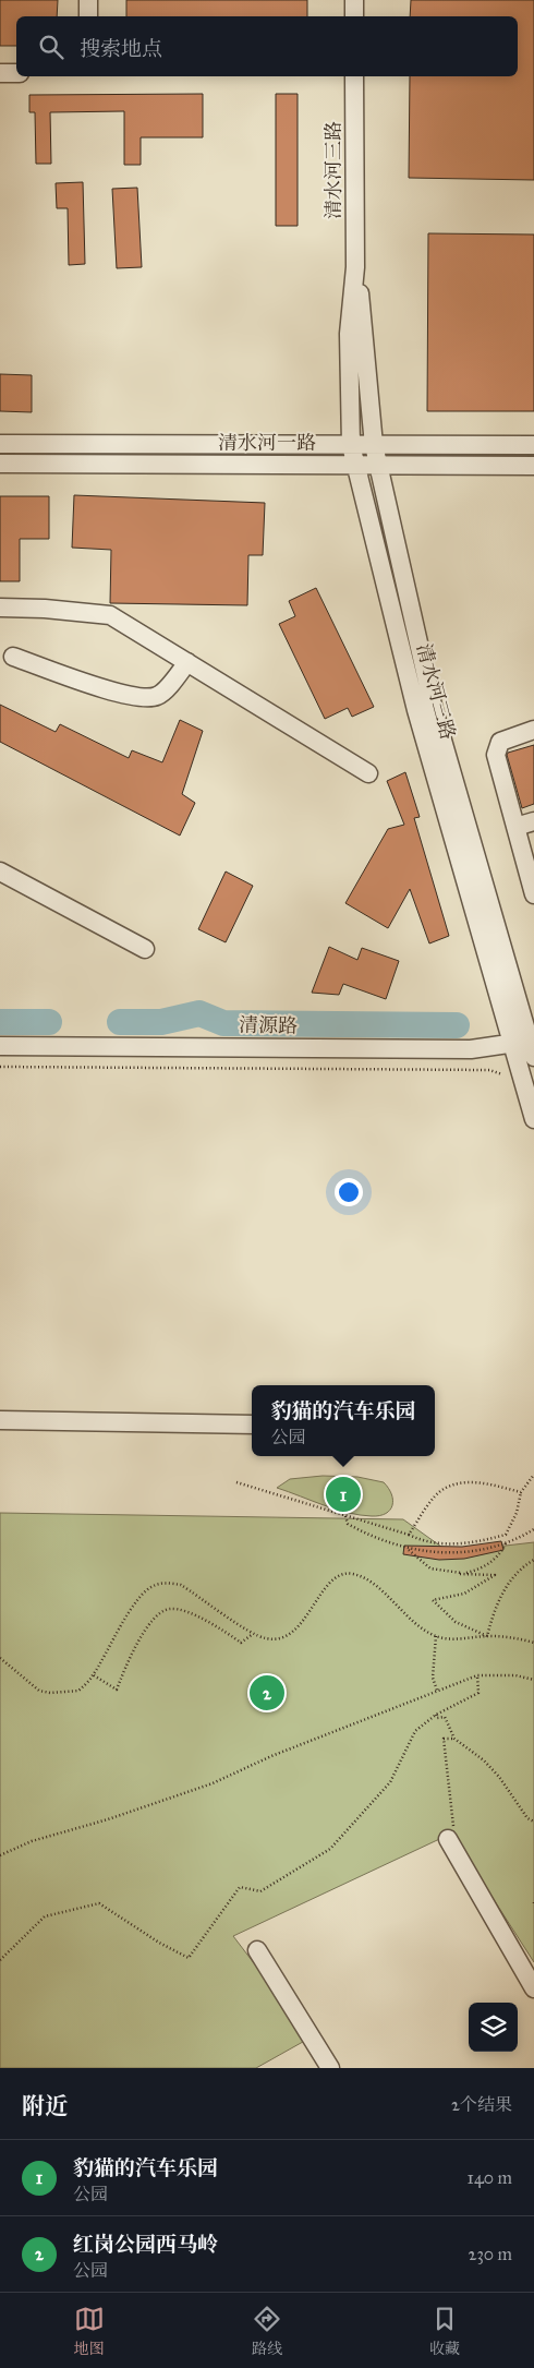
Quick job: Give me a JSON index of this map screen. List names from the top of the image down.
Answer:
{
  "streets": {
    "street": ["清水河三路", "清水河一路", "清源路"]
  },
  "crossings": [
    ["清水河三路", "清水河一路"],
    ["清水河三路", "清源路"]
  ],
  "page": {
    "search": "搜索地点",
    "popup": ["豹猫的汽车乐园", "公园"],
    "pins": ["1", "2"],
    "heading": ["附近", "2个结果"],
    "list": [
      {
        "mark": "1",
        "name": "豹猫的汽车乐园",
        "note": "公园",
        "value": "140 m"
      },
      {
        "mark": "2",
        "name": "红岗公园西马岭",
        "note": "公园",
        "value": "230 m"
      }
    ],
    "nav": ["地图", "路线", "收藏"]
  }
}
